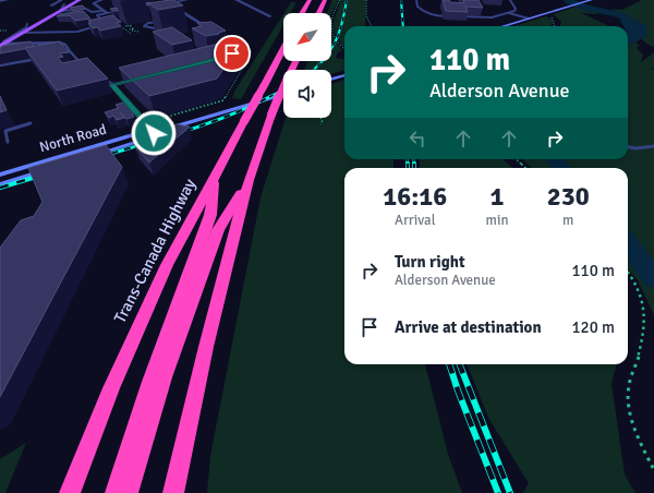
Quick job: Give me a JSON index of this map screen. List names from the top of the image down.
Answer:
{
  "streets": {
    "highway": ["Trans-Canada Highway"],
    "main road": ["North Road"]
  },
  "north": "bottom left",
  "page": {
    "turn": ["110 m", "Alderson Avenue"],
    "eta": [
      "16:16",
      "Arrival",
      "1",
      "min",
      "230",
      "m"
    ],
    "list": [
      {
        "name": "Turn right",
        "note": "Alderson Avenue",
        "value": "110 m"
      },
      {
        "name": "Arrive at destination",
        "value": "120 m"
      }
    ]
  }
}
